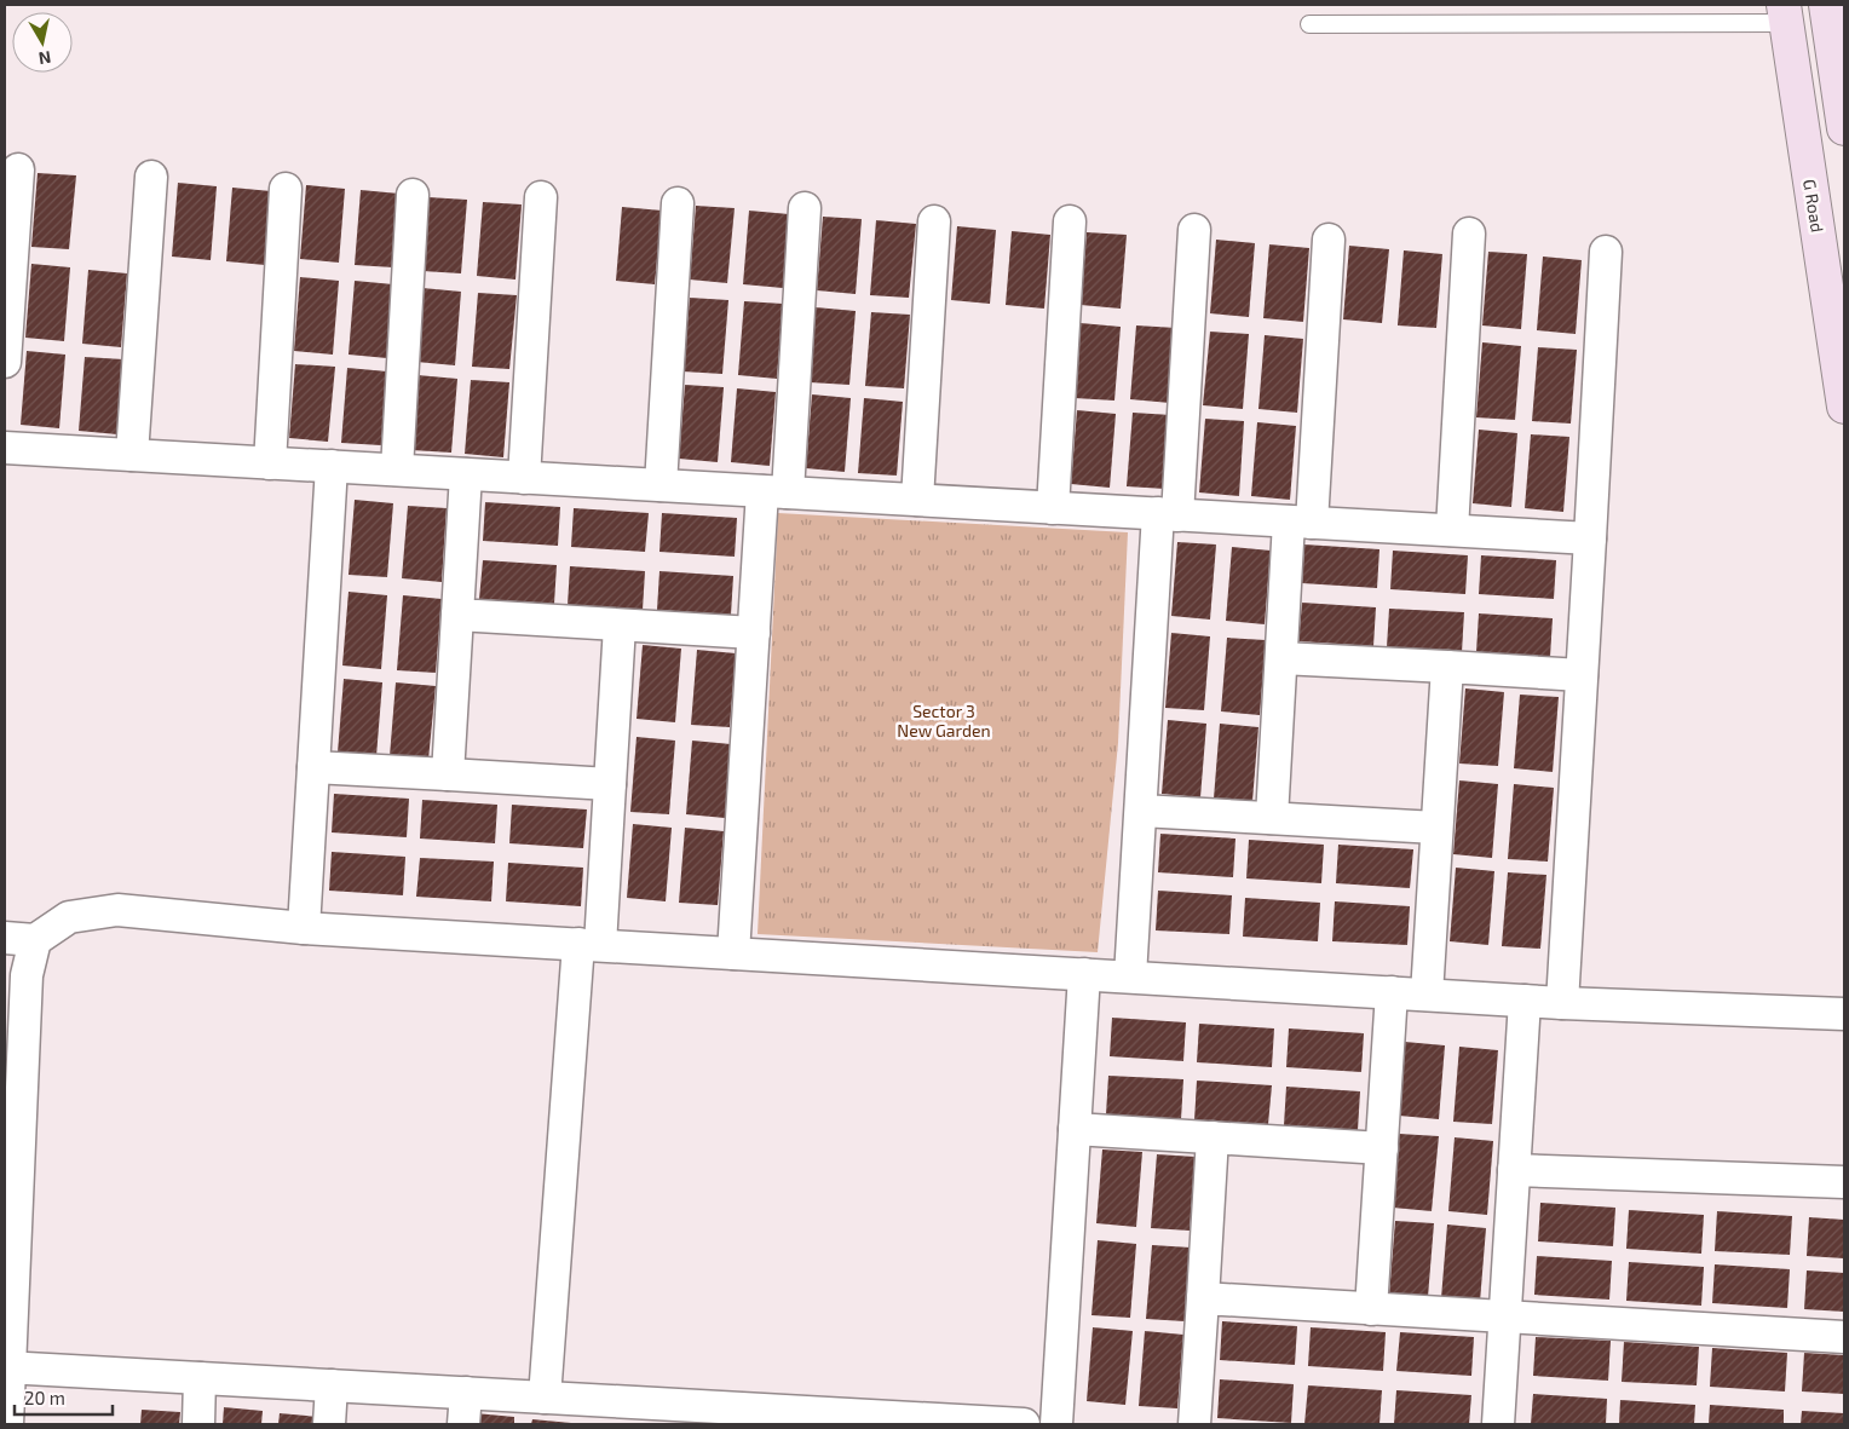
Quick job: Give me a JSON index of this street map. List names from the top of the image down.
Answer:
{
  "streets": {
    "street": ["G Road"]
  },
  "parks": ["Sector 3 New Garden"],
  "scale_bar": "20 m",
  "north": "bottom"
}
